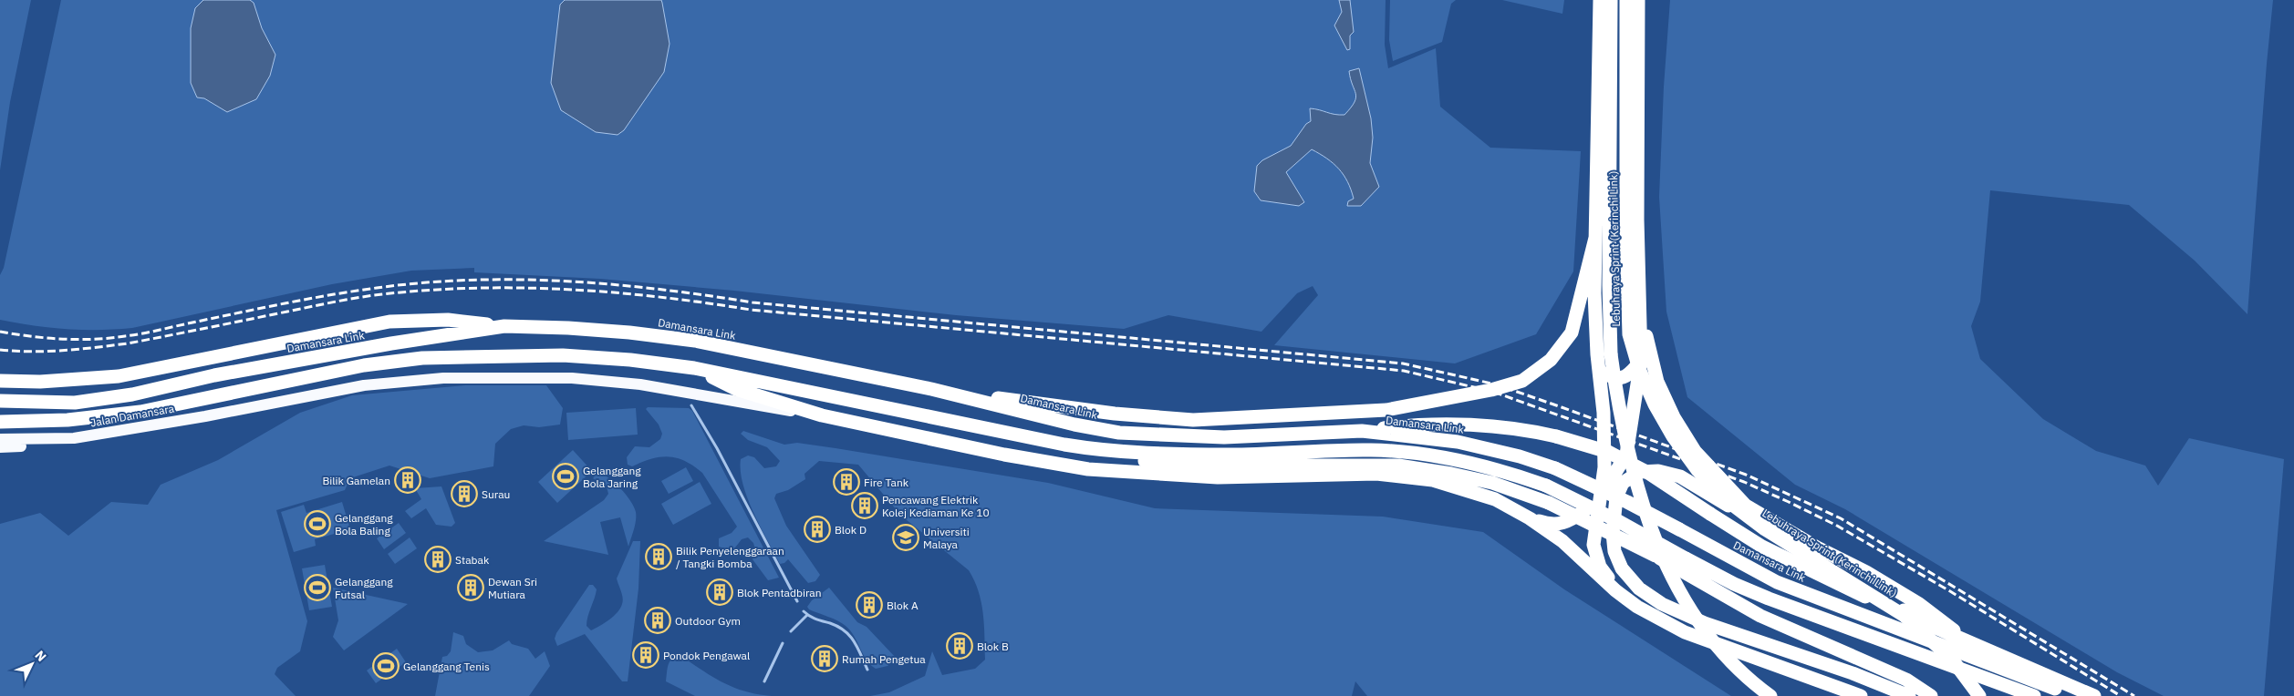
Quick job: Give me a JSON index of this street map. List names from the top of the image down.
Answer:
{
  "streets": {
    "highway": ["Lebuhraya Sprint (Kerinchi Link)", "Damansara Link"],
    "main road": ["Jalan Damansara"]
  },
  "places": {
    "sports": [
      "Gelanggang Bola Jaring",
      "Gelanggang Bola Baling",
      "Gelanggang Futsal",
      "Gelanggang Tenis"
    ],
    "building": [
      "Bilik Gamelan",
      "Fire Tank",
      "Surau",
      "Pencawang Elektrik Kolej Kediaman Ke 10",
      "Blok D",
      "Bilik Penyelenggaraan / Tangki Bomba",
      "Stabak",
      "Dewan Sri Mutiara",
      "Blok Pentadbiran",
      "Blok A",
      "Outdoor Gym",
      "Blok B",
      "Pondok Pengawal",
      "Rumah Pengetua"
    ],
    "school or university": ["Universiti Malaya"]
  },
  "north": "top right"
}
